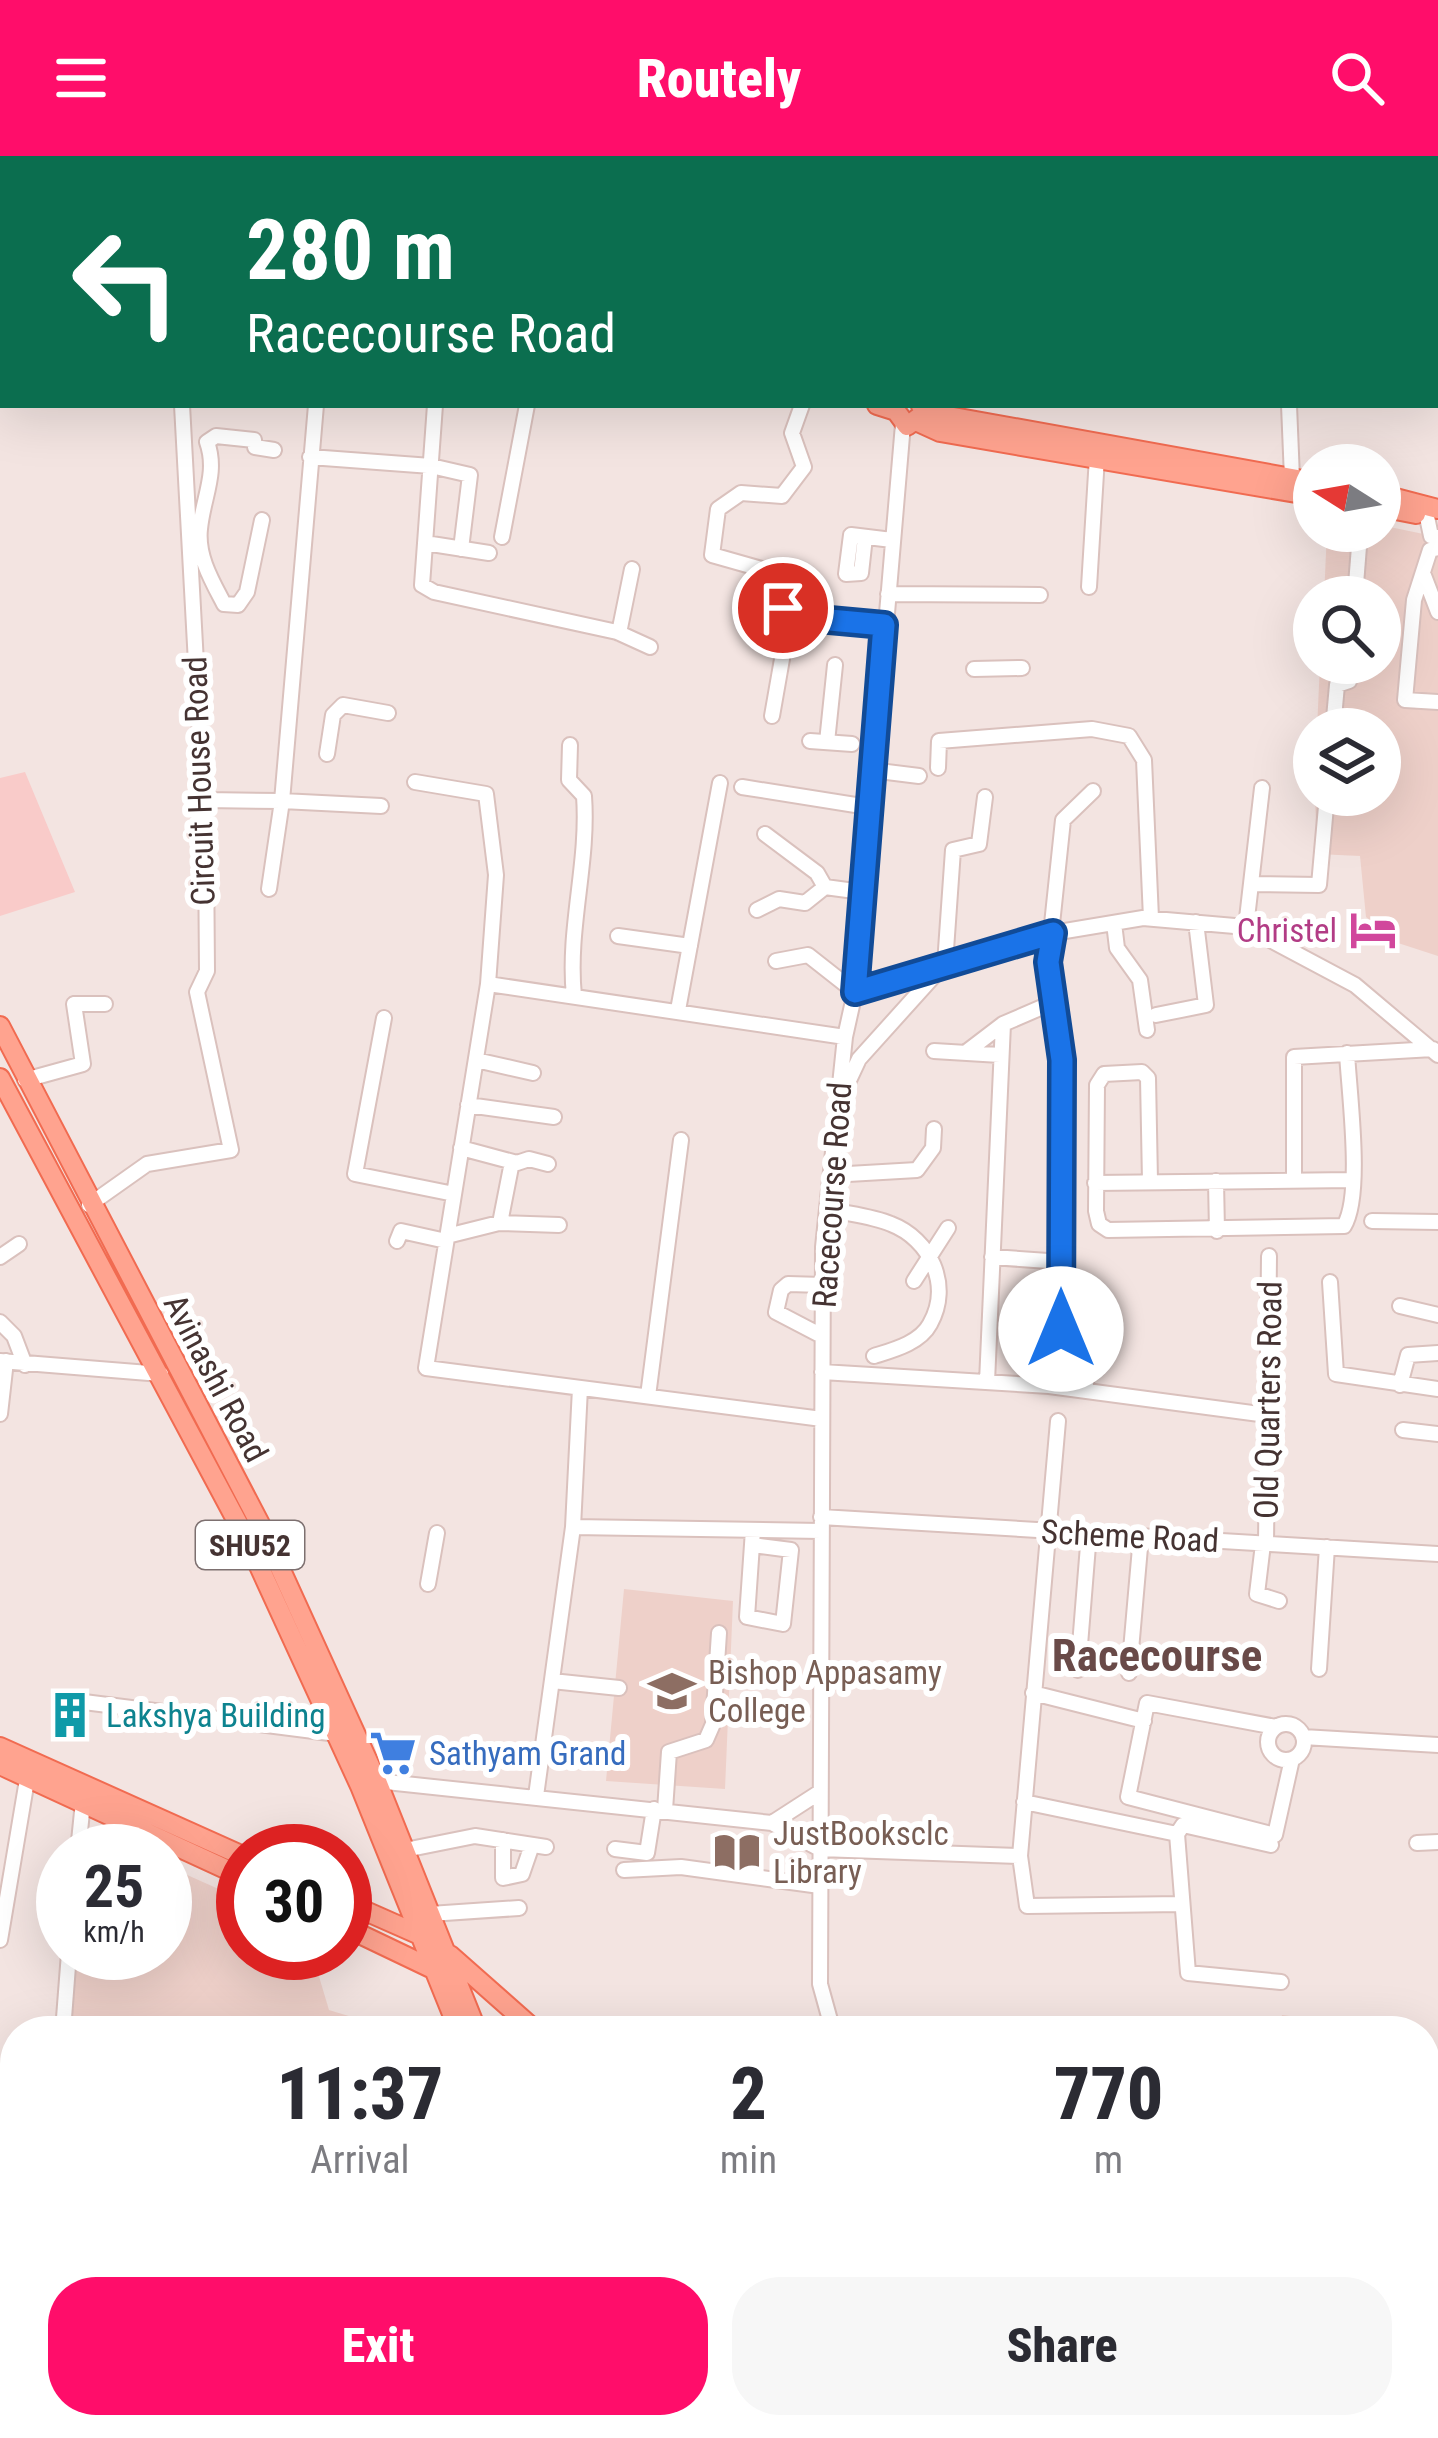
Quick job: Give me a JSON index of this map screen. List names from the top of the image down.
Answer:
{
  "streets": {
    "main road": ["Avinashi Road", "SHU52"],
    "street": [
      "Circuit House Road",
      "Racecourse Road",
      "Old Quarters Road",
      "Scheme Road"
    ]
  },
  "crossings": [
    ["Circuit House Road", "Avinashi Road"],
    ["Racecourse Road", "Scheme Road"],
    ["Old Quarters Road", "Scheme Road"]
  ],
  "districts": ["Racecourse"],
  "places": {
    "hotel": ["Christel"],
    "school or university": ["Bishop Appasamy College"],
    "building": ["Lakshya Building"],
    "supermarket": ["Sathyam Grand"],
    "library": ["JustBooksclc Library"]
  },
  "north": "left",
  "page": {
    "header": "Routely",
    "turn": ["280 m", "Racecourse Road"],
    "speed": "25 km/h",
    "limit": "30",
    "eta": [
      "11:37",
      "Arrival",
      "2",
      "min",
      "770",
      "m"
    ],
    "buttons": ["Exit", "Share"]
  }
}
